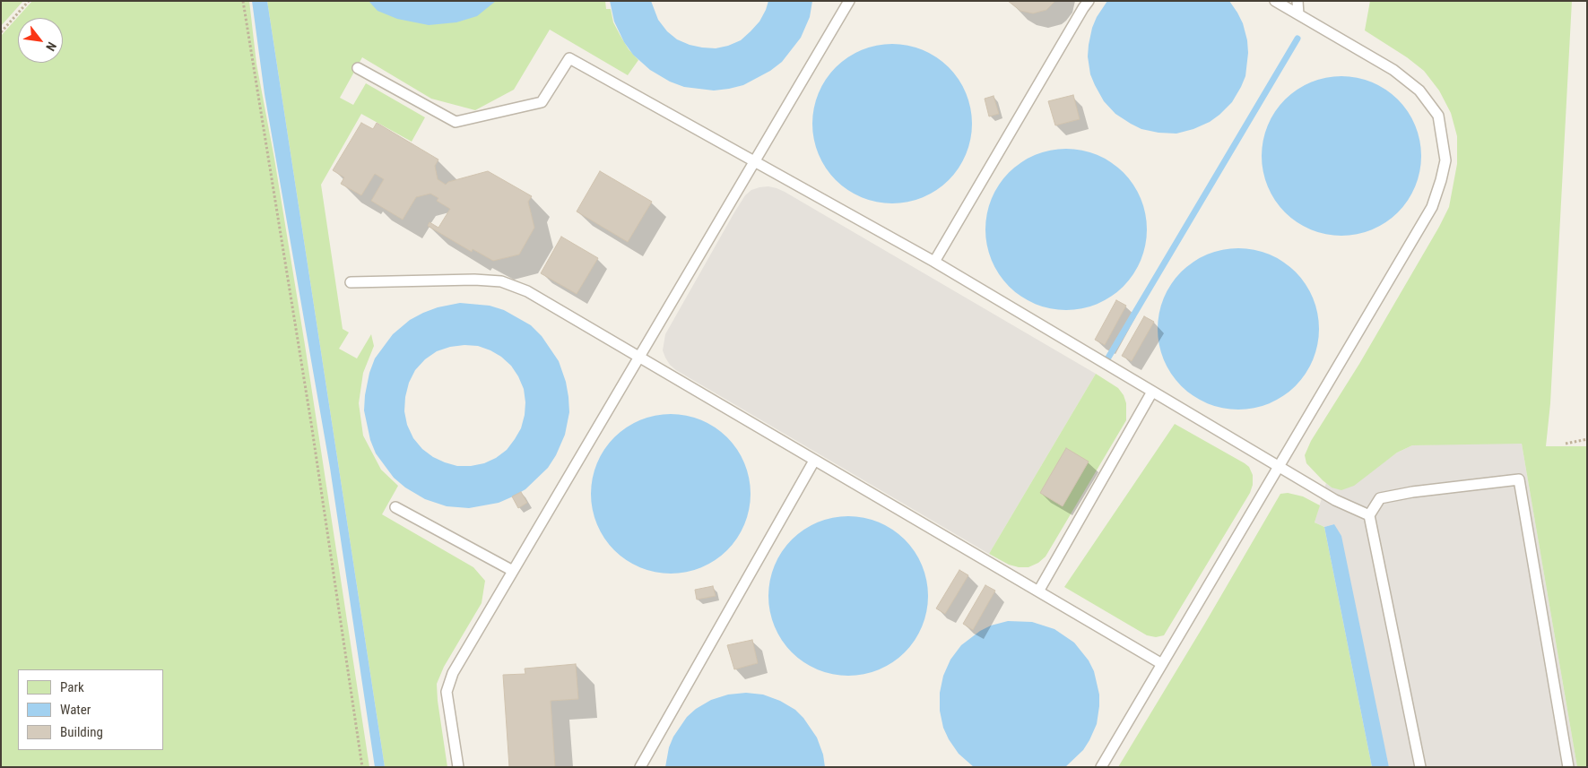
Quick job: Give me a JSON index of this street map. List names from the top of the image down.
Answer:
{
  "legend": ["Park", "Water", "Building"],
  "north": "bottom right"
}
